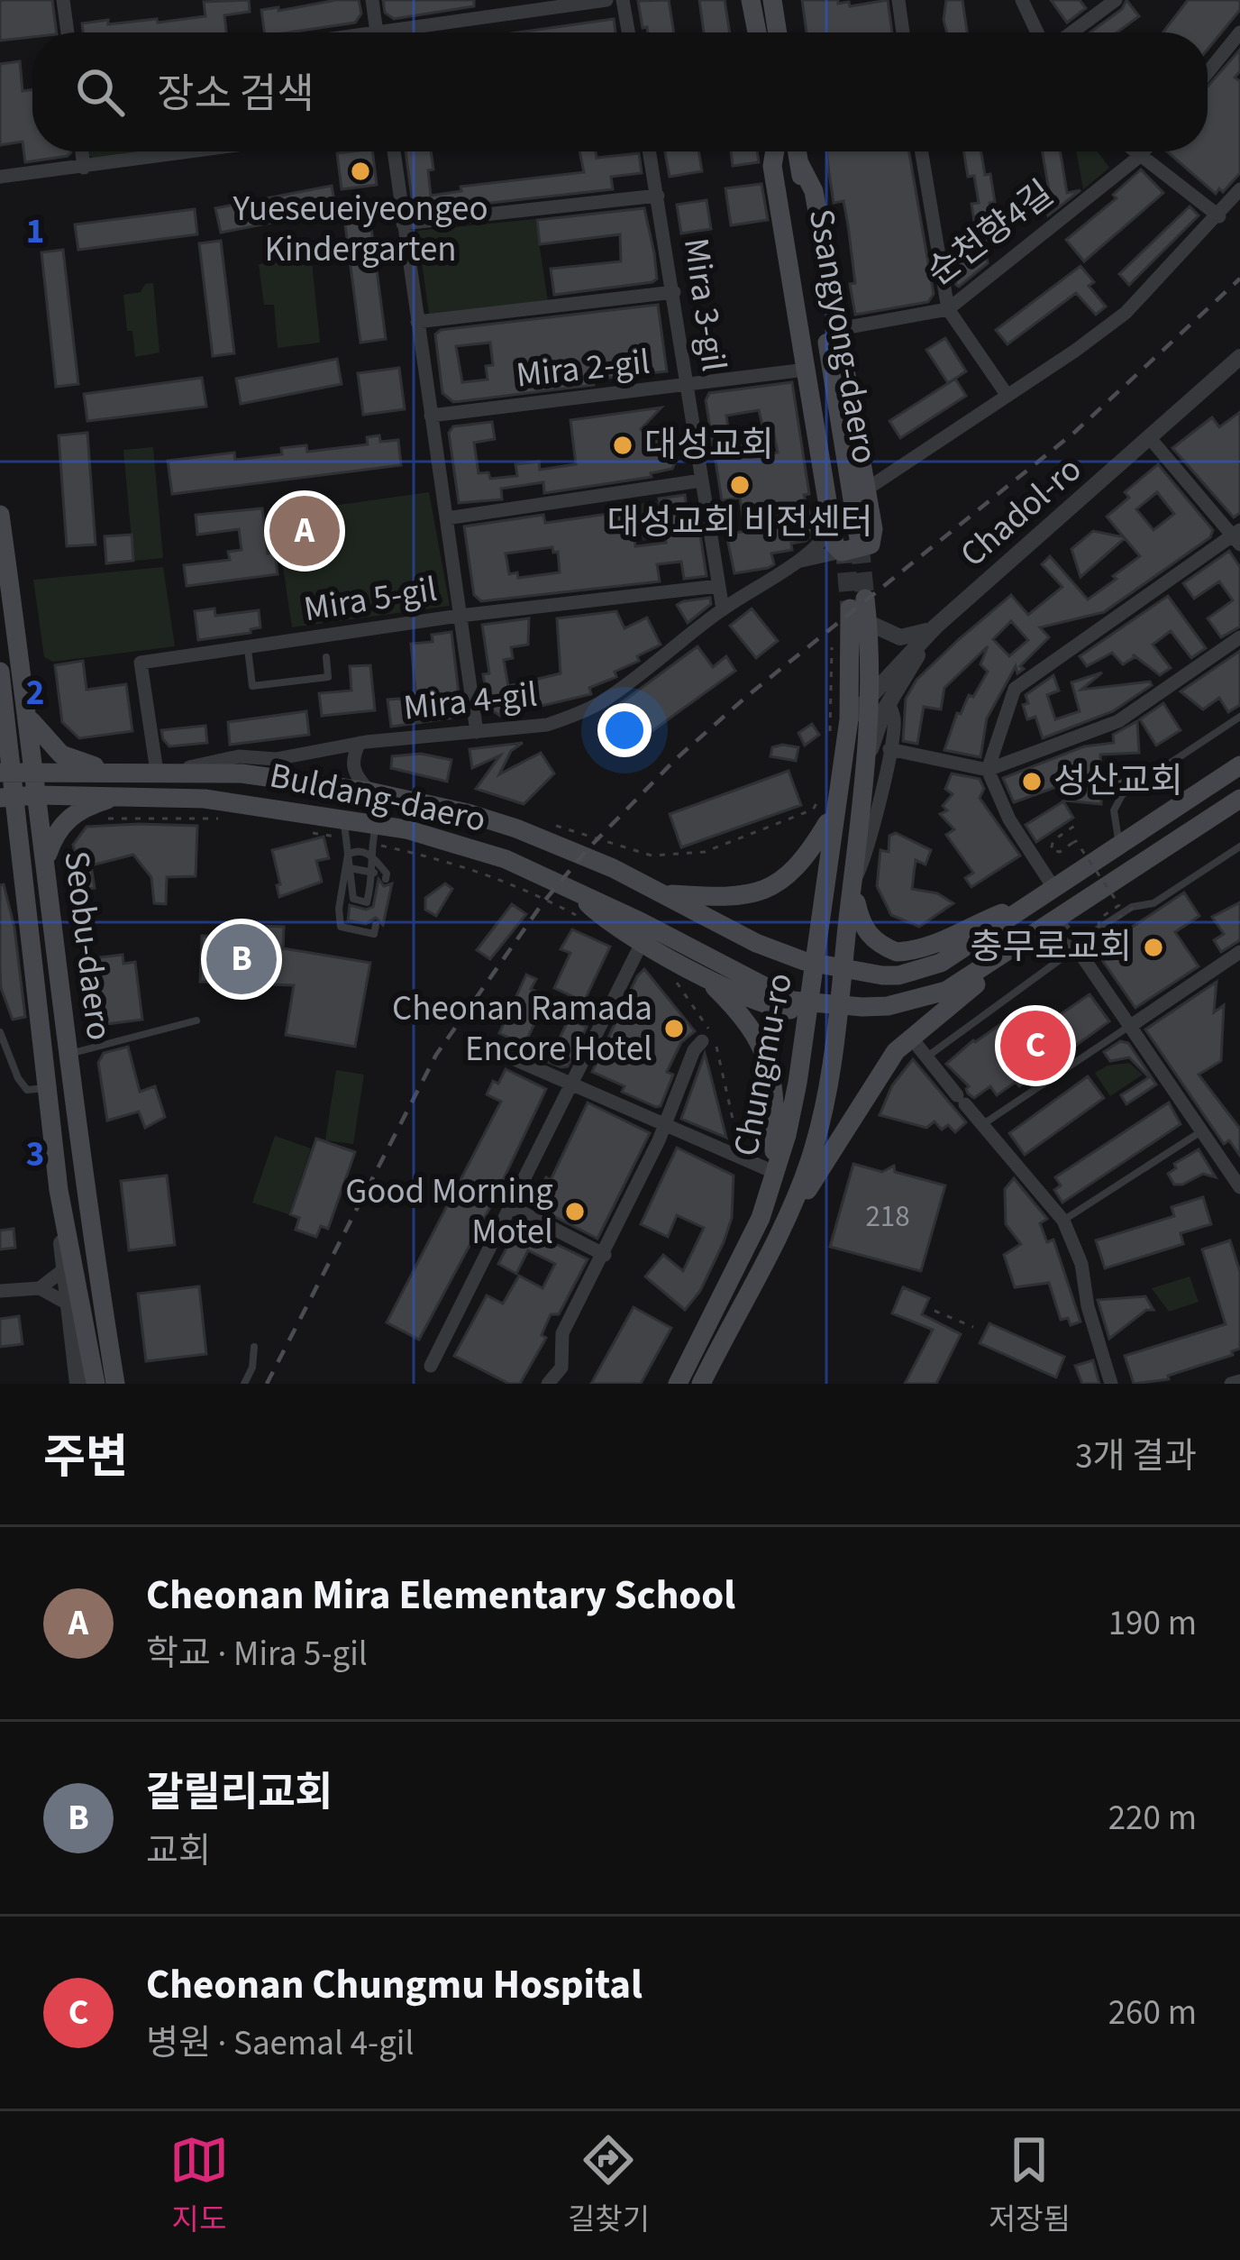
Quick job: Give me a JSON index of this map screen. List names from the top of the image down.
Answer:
{
  "streets": {
    "main road": [
      "Ssangyong-daero",
      "Buldang-daero",
      "Seobu-daero",
      "Chungmu-ro"
    ],
    "street": [
      "순천향4길",
      "Mira 3-gil",
      "Mira 2-gil",
      "Chadol-ro",
      "Mira 5-gil",
      "Mira 4-gil"
    ]
  },
  "crossings": [
    ["Mira 3-gil", "Mira 2-gil"],
    ["Mira 3-gil", "Mira 5-gil"],
    ["Mira 3-gil", "Mira 4-gil"],
    ["Mira 5-gil", "Mira 4-gil"],
    ["Mira 5-gil", "Buldang-daero"],
    ["Mira 4-gil", "Buldang-daero"],
    ["Buldang-daero", "Seobu-daero"],
    ["Buldang-daero", "Chungmu-ro"]
  ],
  "places": [
    "Yueseueiyeongeo Kindergarten",
    "대성교회",
    "대성교회 비전센터",
    "성산교회",
    "충무로교회",
    "Cheonan Ramada Encore Hotel",
    "Good Morning Motel"
  ],
  "house_numbers": ["218"],
  "page": {
    "search": "장소 검색",
    "pins": ["A", "B", "C"],
    "heading": ["주변", "3개 결과"],
    "list": [
      {
        "mark": "A",
        "name": "Cheonan Mira Elementary School",
        "note": "학교 · Mira 5-gil",
        "value": "190 m"
      },
      {
        "mark": "B",
        "name": "갈릴리교회",
        "note": "교회",
        "value": "220 m"
      },
      {
        "mark": "C",
        "name": "Cheonan Chungmu Hospital",
        "note": "병원 · Saemal 4-gil",
        "value": "260 m"
      }
    ],
    "nav": ["지도", "길찾기", "저장됨"]
  },
  "grid": {
    "rows": ["1", "2", "3"]
  }
}
